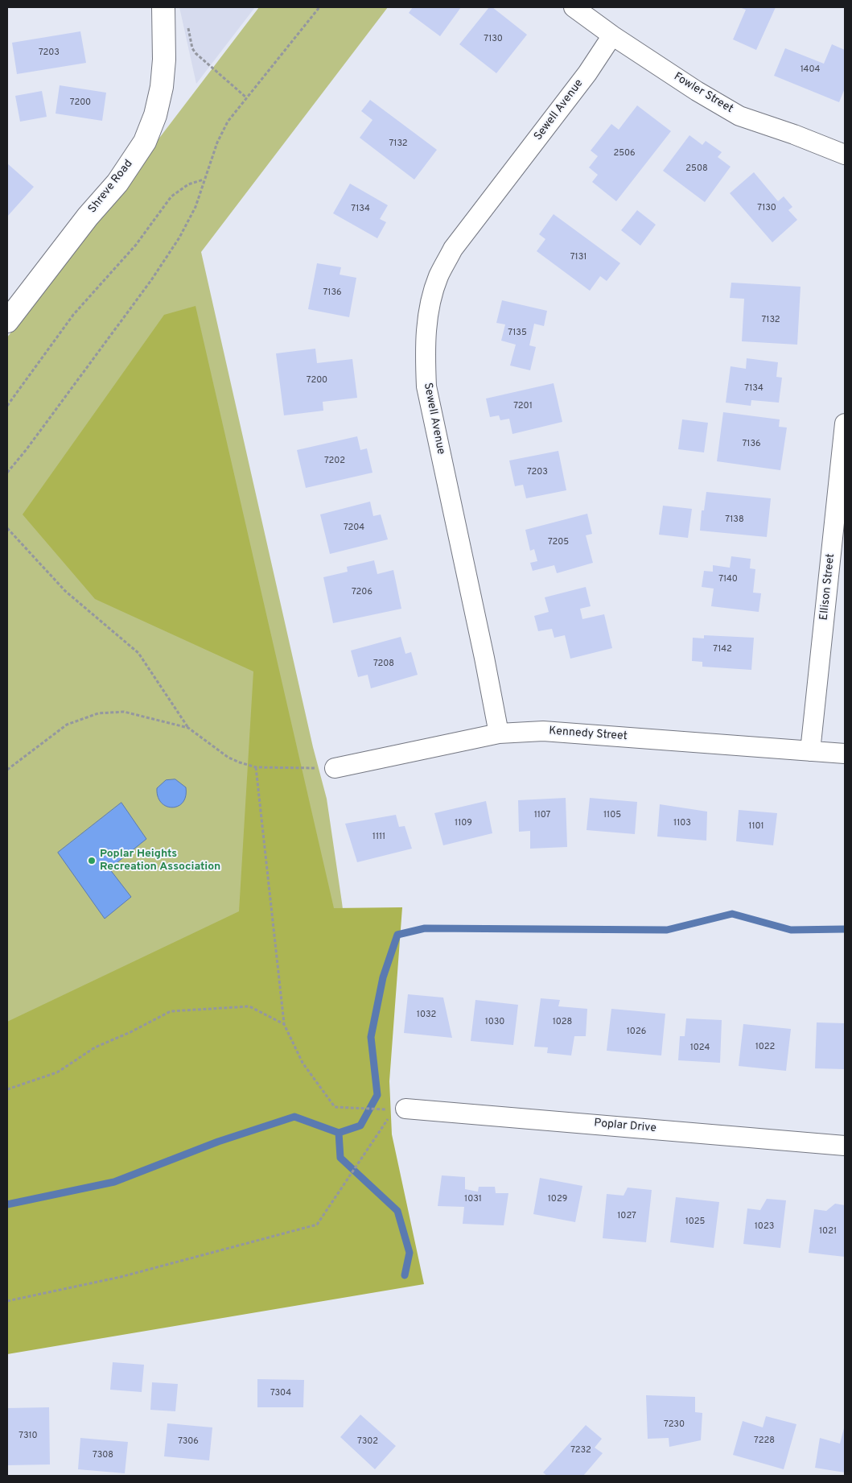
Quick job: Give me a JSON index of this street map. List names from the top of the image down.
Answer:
{
  "streets": {
    "main road": ["Shreve Road"],
    "street": [
      "Fowler Street",
      "Sewell Avenue",
      "Ellison Street",
      "Kennedy Street",
      "Poplar Drive"
    ]
  },
  "crossings": [
    ["Fowler Street", "Sewell Avenue"],
    ["Sewell Avenue", "Kennedy Street"],
    ["Ellison Street", "Kennedy Street"]
  ],
  "places": ["Poplar Heights Recreation Association"],
  "house_numbers": [
    "7130",
    "7203",
    "1404",
    "7200",
    "7132",
    "2506",
    "2508",
    "7130",
    "7134",
    "7131",
    "7136",
    "7132",
    "7135",
    "7200",
    "7134",
    "7201",
    "7136",
    "7202",
    "7203",
    "7138",
    "7204",
    "7205",
    "7140",
    "7206",
    "7142",
    "7208",
    "1107",
    "1105",
    "1109",
    "1103",
    "1101",
    "1111",
    "1032",
    "1030",
    "1028",
    "1026",
    "1022",
    "1024",
    "1031",
    "1029",
    "1027",
    "1025",
    "1023",
    "1021",
    "7304",
    "7230",
    "7310",
    "7228",
    "7306",
    "7302",
    "7232",
    "7308"
  ]
}
